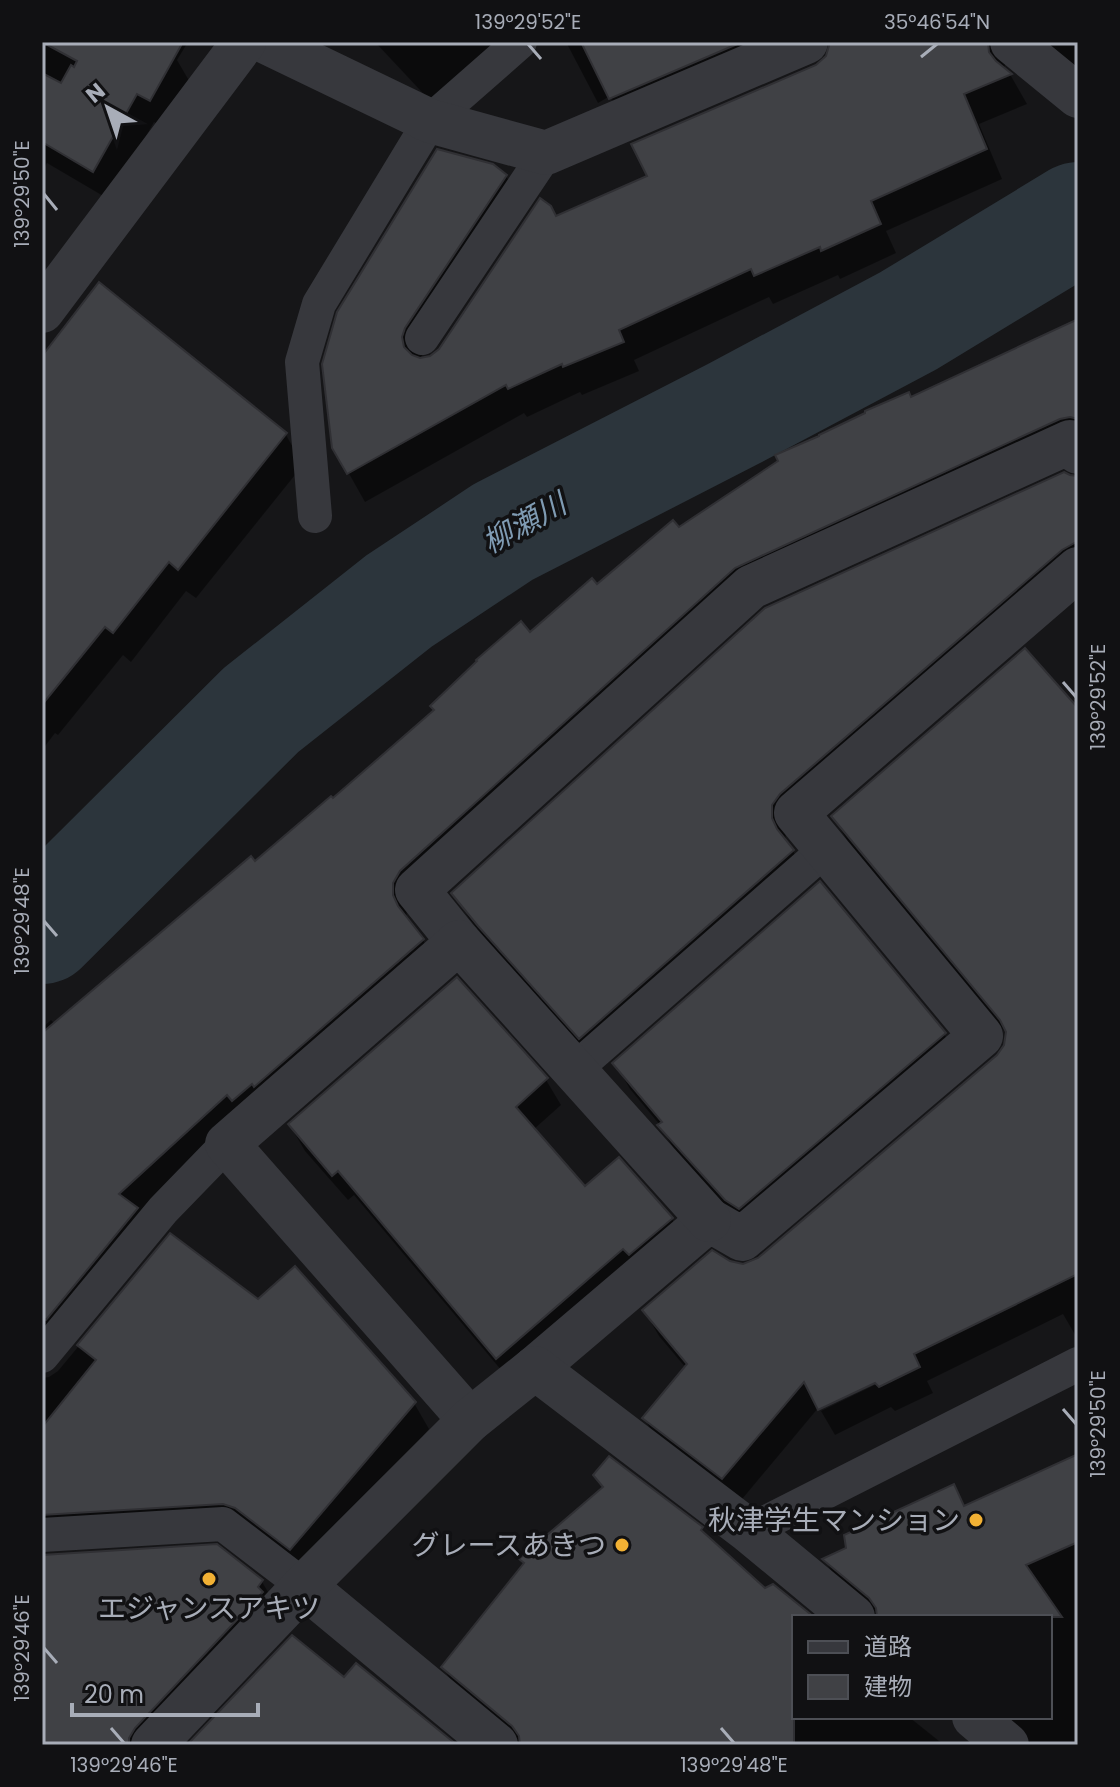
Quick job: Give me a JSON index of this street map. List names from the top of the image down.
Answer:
{
  "water": ["柳瀬川"],
  "places": ["秋津学生マンション", "グレースあきつ", "エジャンスアキツ"],
  "legend": ["道路", "建物"],
  "scale_bar": "20 m",
  "north": "top left",
  "coordinates": [
    "139°29'52\"E",
    "35°46'54\"N",
    "139°29'50\"E",
    "139°29'48\"E",
    "139°29'46\"E"
  ]
}
